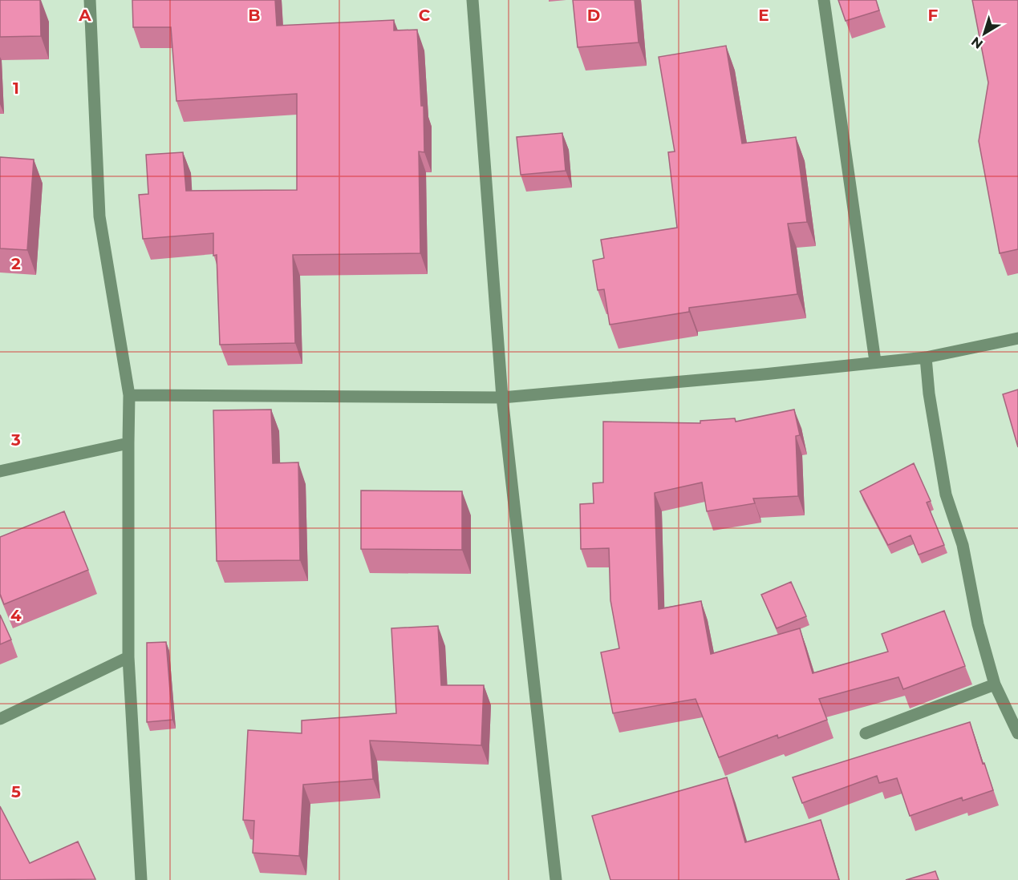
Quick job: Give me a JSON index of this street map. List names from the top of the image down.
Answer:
{
  "north": "bottom left",
  "grid": {
    "columns": [
      "A",
      "B",
      "C",
      "D",
      "E",
      "F"
    ],
    "rows": [
      "1",
      "2",
      "3",
      "4",
      "5"
    ]
  }
}
